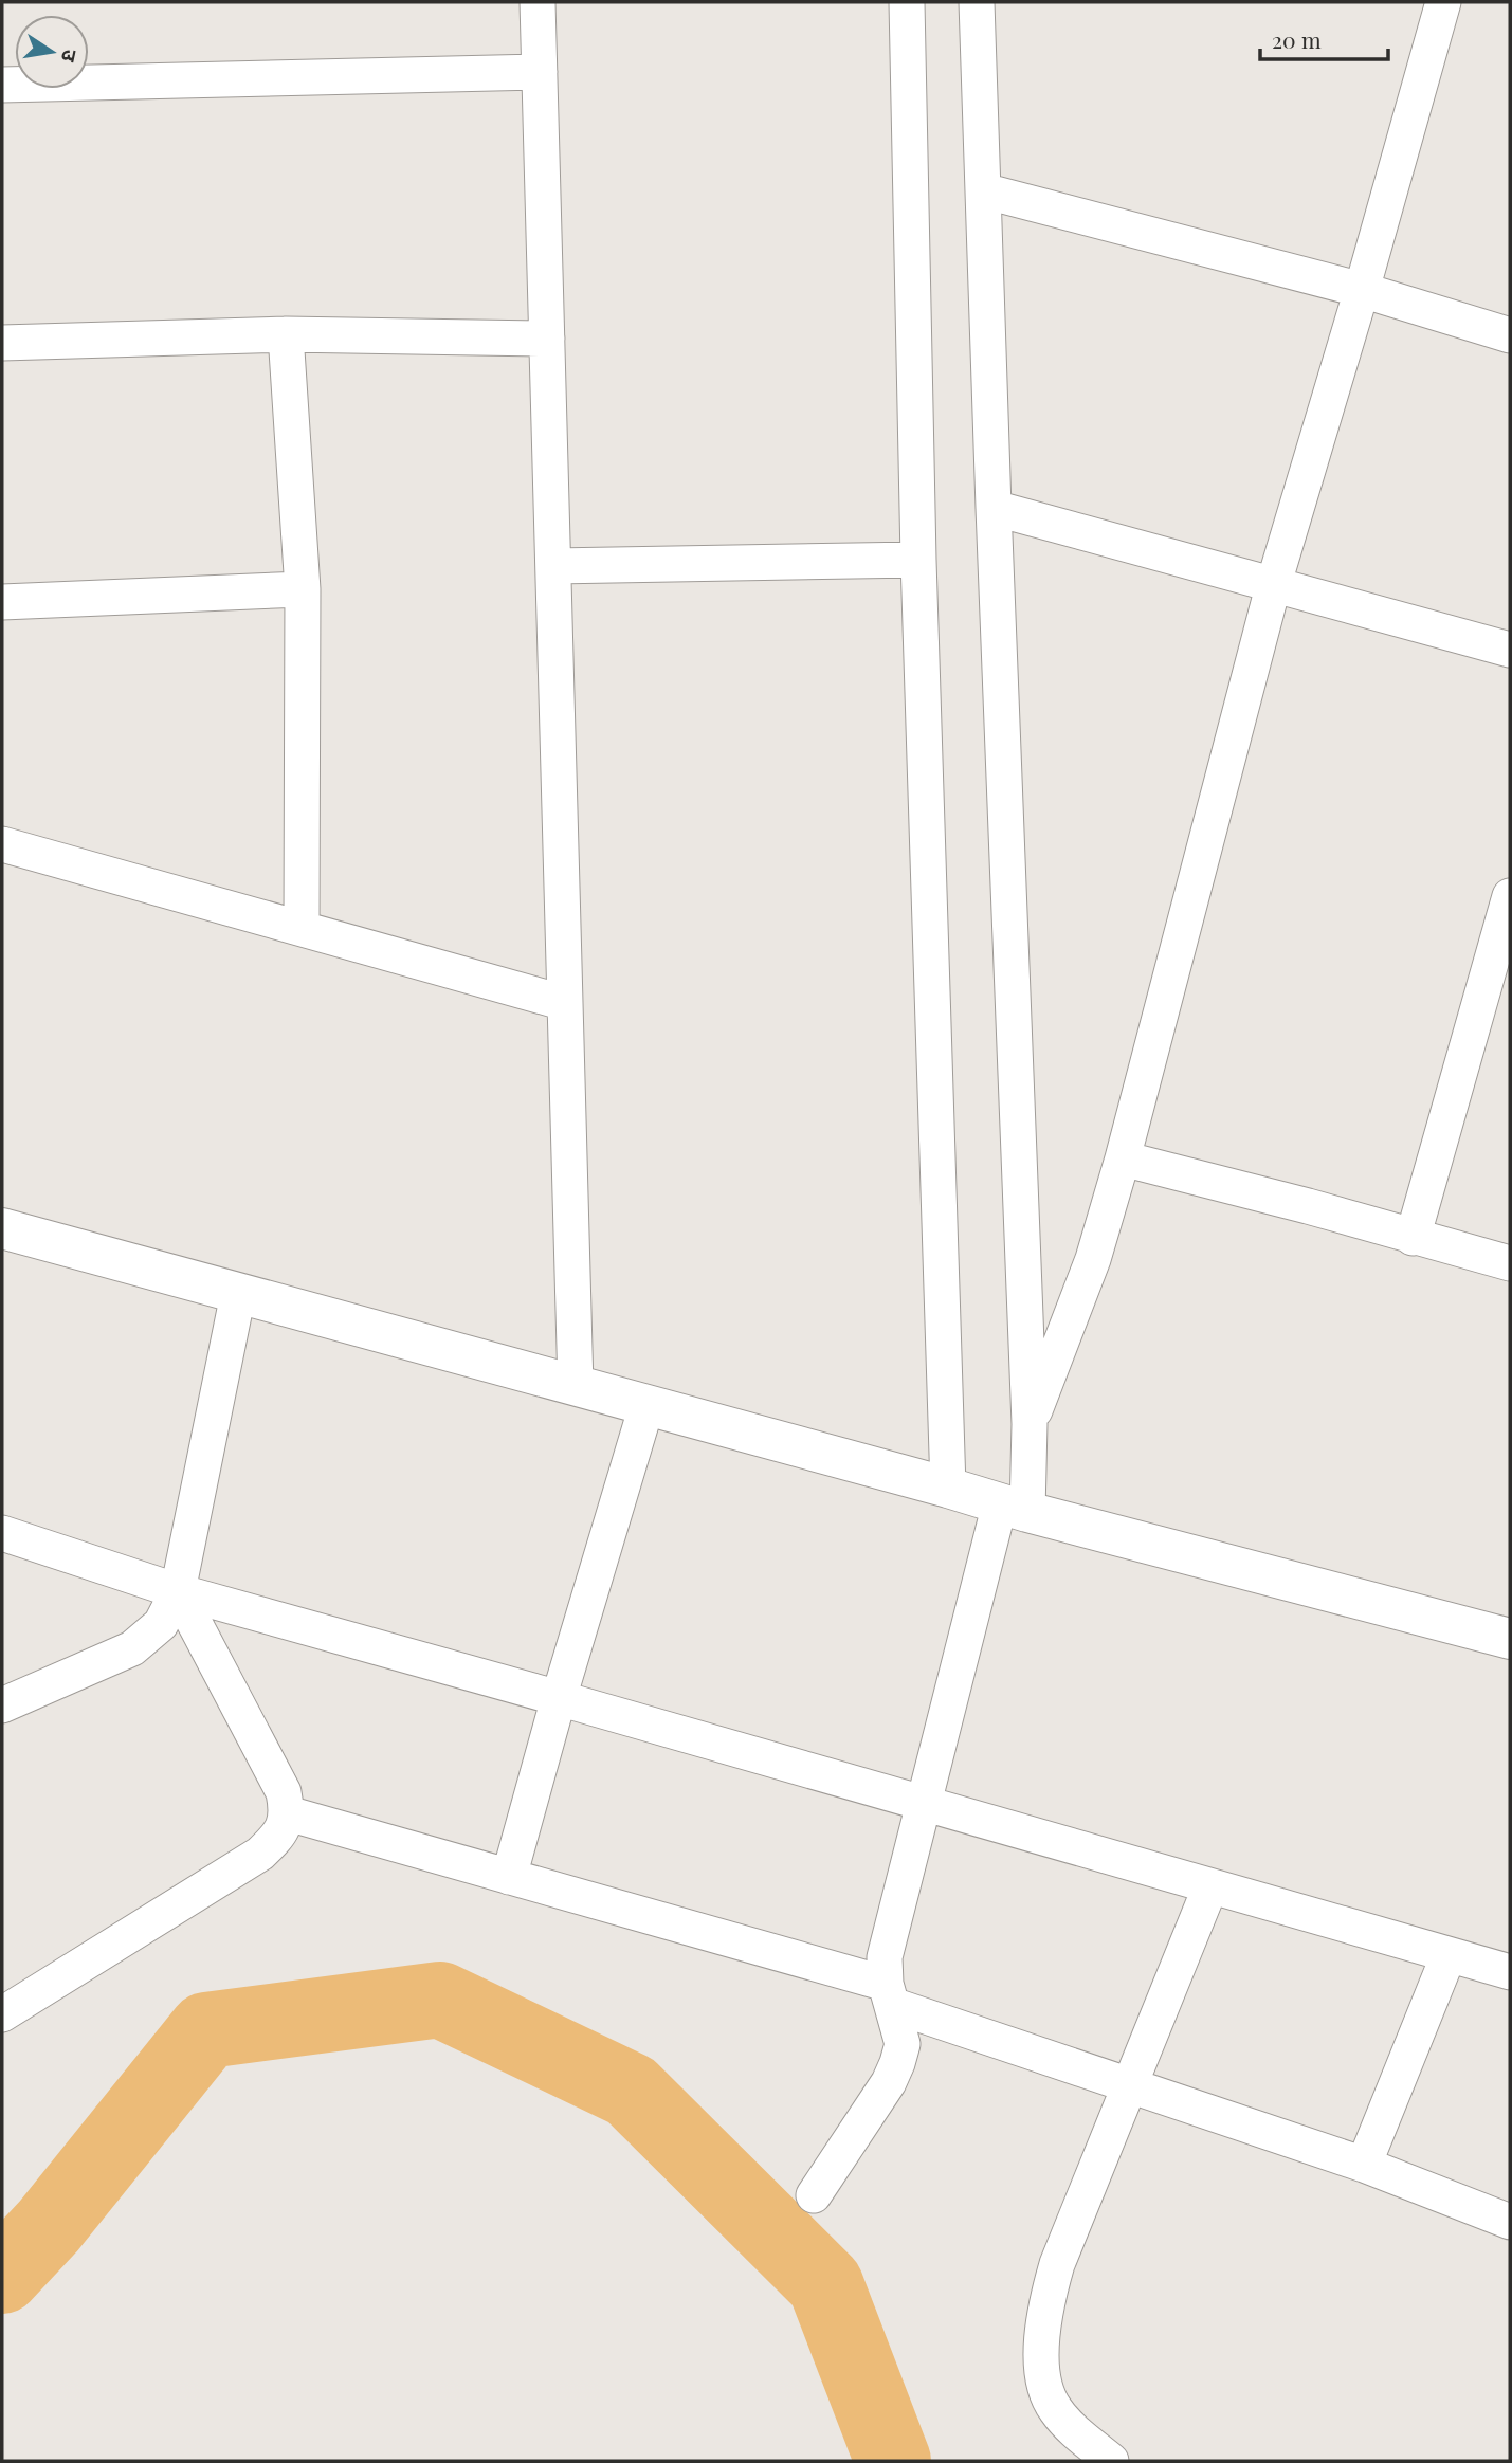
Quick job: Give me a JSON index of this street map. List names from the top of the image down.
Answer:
{
  "scale_bar": "20 m",
  "north": "right"
}
